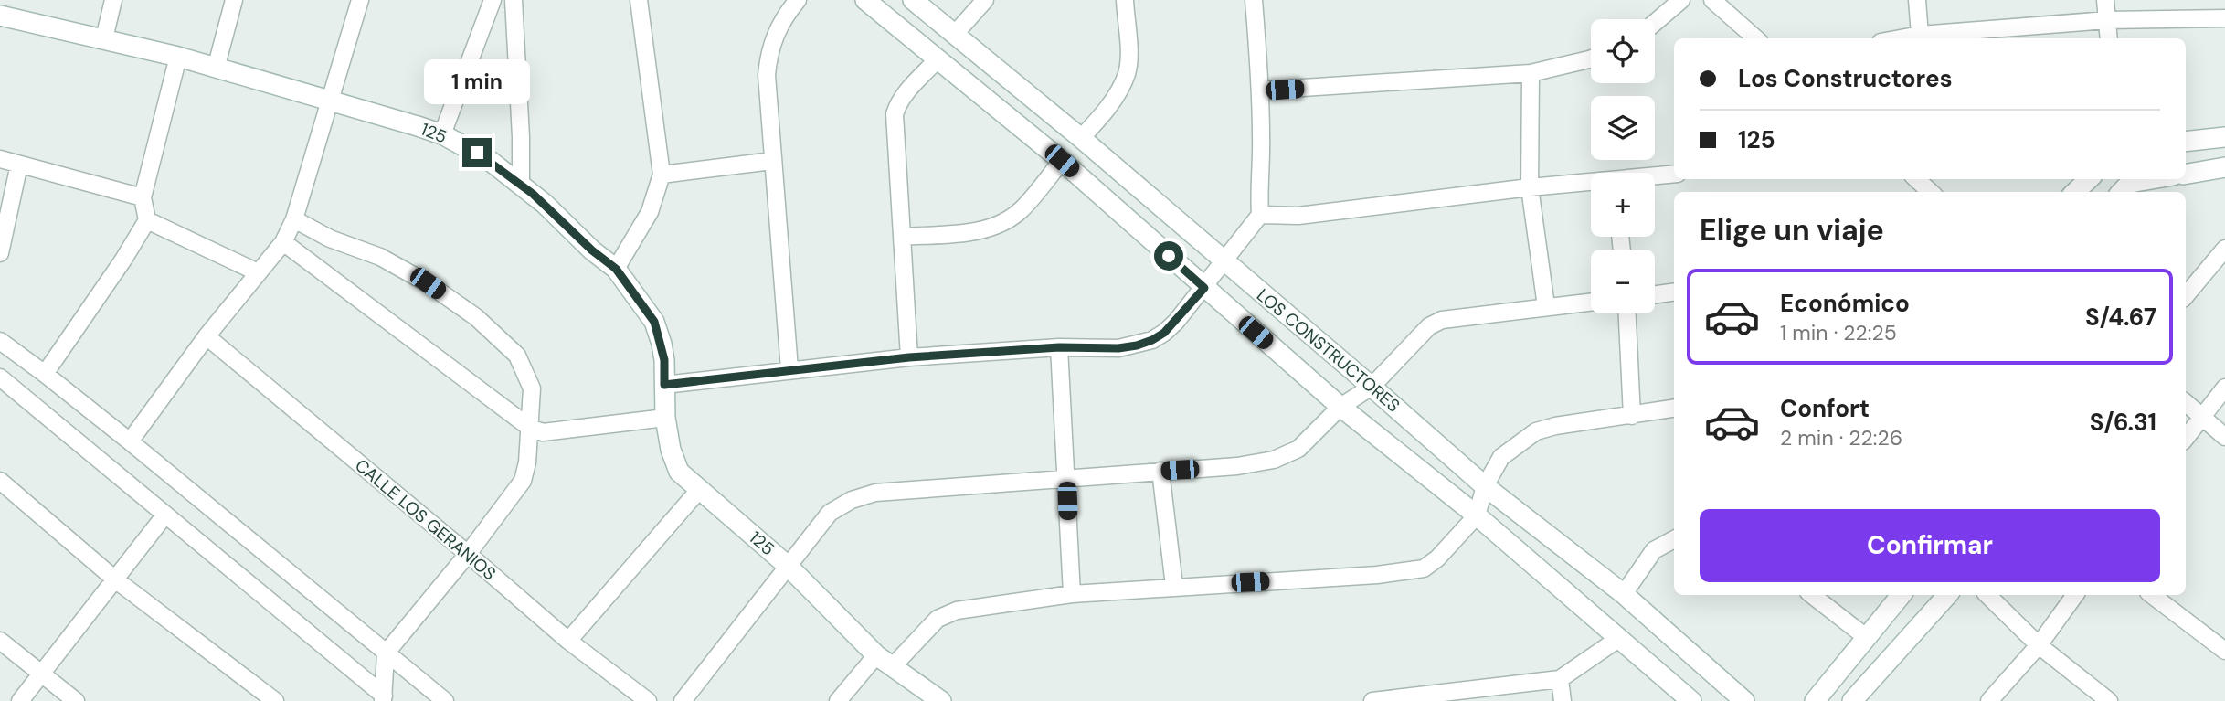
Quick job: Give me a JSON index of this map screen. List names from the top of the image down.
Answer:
{
  "streets": {
    "main road": ["125", "LOS CONSTRUCTORES"],
    "street": ["CALLE LOS GERANIOS"]
  },
  "page": {
    "map_buttons": ["+", "−"],
    "banner": ["Los Constructores", "125"],
    "bubble": "1 min",
    "heading": "Elige un viaje",
    "list": [
      {
        "name": "Económico",
        "note": "1 min · 22:25",
        "value": "S/4.67"
      },
      {
        "name": "Confort",
        "note": "2 min · 22:26",
        "value": "S/6.31"
      }
    ],
    "buttons": "Confirmar"
  }
}
